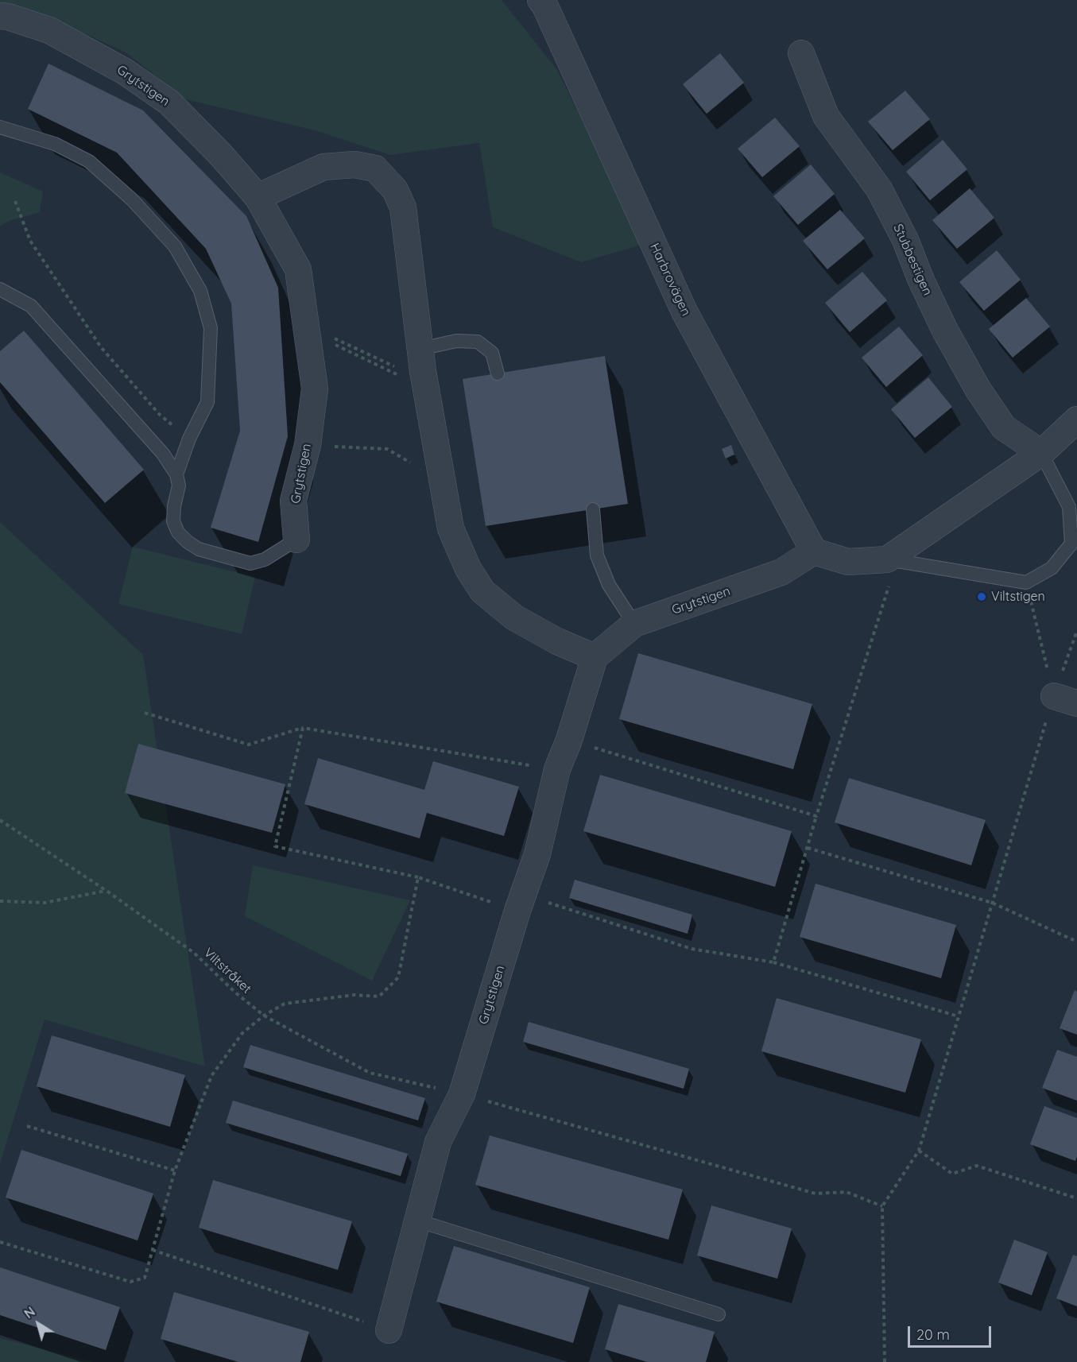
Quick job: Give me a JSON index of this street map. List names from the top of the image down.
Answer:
{
  "streets": {
    "street": ["Grytstigen", "Stubbestigen", "Harbrovägen"],
    "path": ["Viltstråket"]
  },
  "crossings": [
    ["Grytstigen", "Harbrovägen"],
    ["Grytstigen", "Viltstråket"]
  ],
  "places": ["Viltstigen"],
  "scale_bar": "20 m",
  "north": "top left"
}
